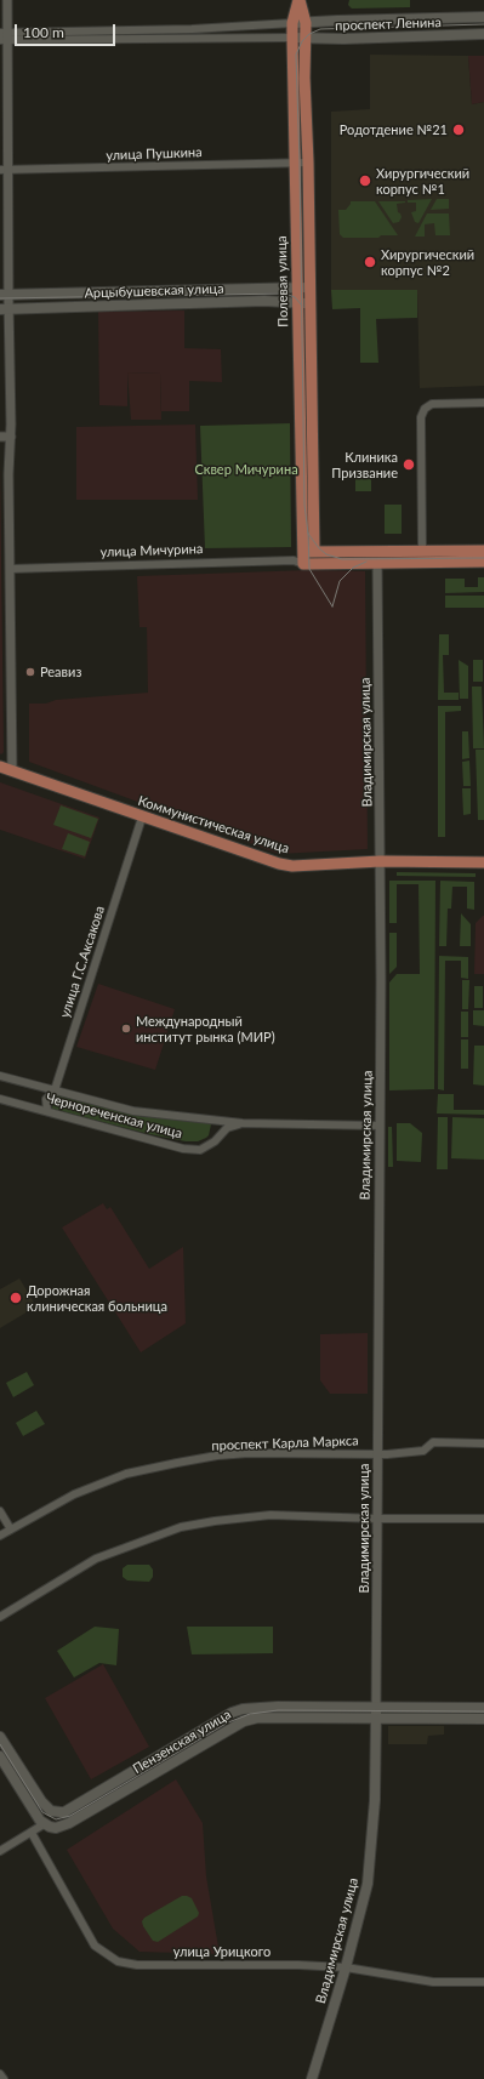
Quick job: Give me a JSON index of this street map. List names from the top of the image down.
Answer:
{
  "streets": {
    "main road": [
      "проспект Ленина",
      "Полевая улица",
      "Арцыбушевская улица",
      "улица Мичурина",
      "Владимирская улица",
      "Коммунистическая улица",
      "Пензенская улица"
    ],
    "street": [
      "улица Пушкина",
      "улица Г.С.Аксакова",
      "Чернореченская улица",
      "проспект Карла Маркса",
      "улица Урицкого"
    ]
  },
  "crossings": [
    ["проспект Ленина", "Полевая улица"],
    ["улица Пушкина", "Полевая улица"],
    ["Полевая улица", "Арцыбушевская улица"],
    ["Полевая улица", "улица Мичурина"],
    ["улица Мичурина", "Владимирская улица"],
    ["Владимирская улица", "Коммунистическая улица"],
    ["Владимирская улица", "Чернореченская улица"],
    ["Владимирская улица", "проспект Карла Маркса"],
    ["Владимирская улица", "Пензенская улица"],
    ["Владимирская улица", "улица Урицкого"],
    ["Коммунистическая улица", "улица Г.С.Аксакова"],
    ["улица Г.С.Аксакова", "Чернореченская улица"]
  ],
  "parks": ["Сквер Мичурина"],
  "places": [
    "Родотдение №21",
    "Хирургический корпус №1",
    "Хирургический корпус №2",
    "Клиника Призвание",
    "Реавиз",
    "Международный институт рынка (МИР)",
    "Дорожная клиническая больница"
  ],
  "scale_bar": "100 m"
}
